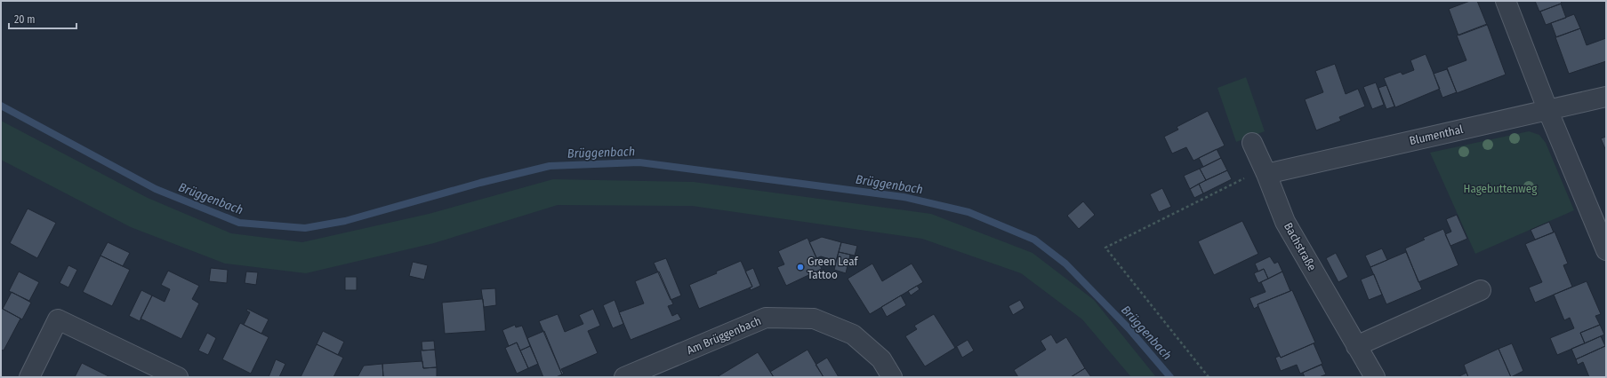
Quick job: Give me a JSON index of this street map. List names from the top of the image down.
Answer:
{
  "streets": {
    "street": ["Blumenthal", "Bachstraße", "Am Brüggenbach"]
  },
  "crossings": [
    ["Blumenthal", "Bachstraße"]
  ],
  "water": ["Brüggenbach"],
  "parks": ["Hagebuttenweg"],
  "places": ["Green Leaf Tattoo"],
  "scale_bar": "20 m"
}
